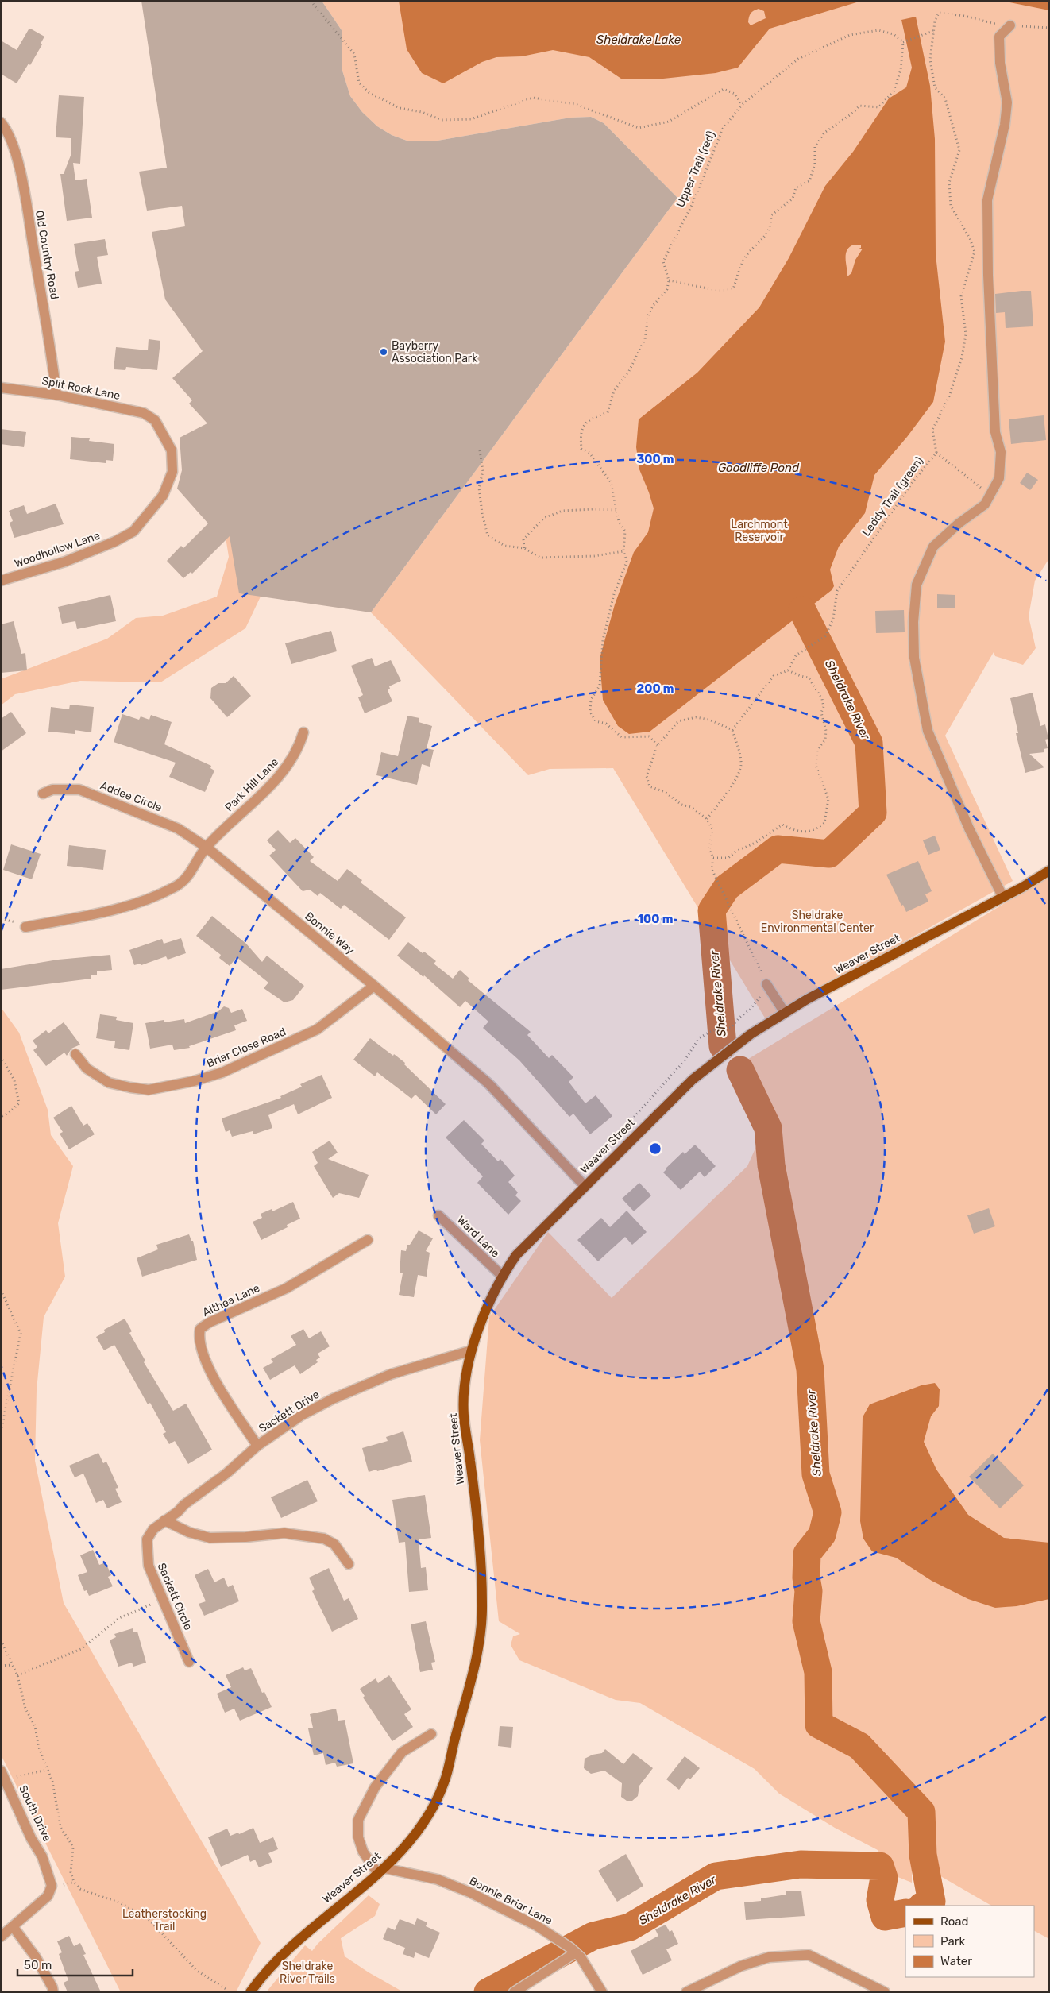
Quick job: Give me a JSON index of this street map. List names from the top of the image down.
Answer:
{
  "streets": {
    "main road": ["Weaver Street"],
    "street": [
      "Old Country Road",
      "Split Rock Lane",
      "Woodhollow Lane",
      "Park Hill Lane",
      "Addee Circle",
      "Bonnie Way",
      "Briar Close Road",
      "Ward Lane",
      "Althea Lane",
      "Sackett Drive",
      "Sackett Circle",
      "South Drive",
      "Bonnie Briar Lane"
    ],
    "path": ["Upper Trail (red)", "Leddy Trail (green)"]
  },
  "crossings": [
    ["Old Country Road", "Split Rock Lane"],
    ["Split Rock Lane", "Woodhollow Lane"],
    ["Park Hill Lane", "Addee Circle"],
    ["Park Hill Lane", "Bonnie Way"],
    ["Addee Circle", "Bonnie Way"],
    ["Bonnie Way", "Weaver Street"],
    ["Bonnie Way", "Briar Close Road"],
    ["Weaver Street", "Ward Lane"],
    ["Weaver Street", "Sackett Drive"],
    ["Weaver Street", "Bonnie Briar Lane"],
    ["Althea Lane", "Sackett Drive"],
    ["Sackett Drive", "Sackett Circle"]
  ],
  "water": ["Sheldrake Lake", "Goodliffe Pond", "Sheldrake River"],
  "parks": [
    "Larchmont Reservoir",
    "Sheldrake Environmental Center",
    "Leatherstocking Trail",
    "Sheldrake River Trails"
  ],
  "places": ["Bayberry Association Park"],
  "legend": ["Road", "Park", "Water"],
  "scale_bar": "50 m",
  "rings": ["300 m", "200 m", "100 m"]
}
